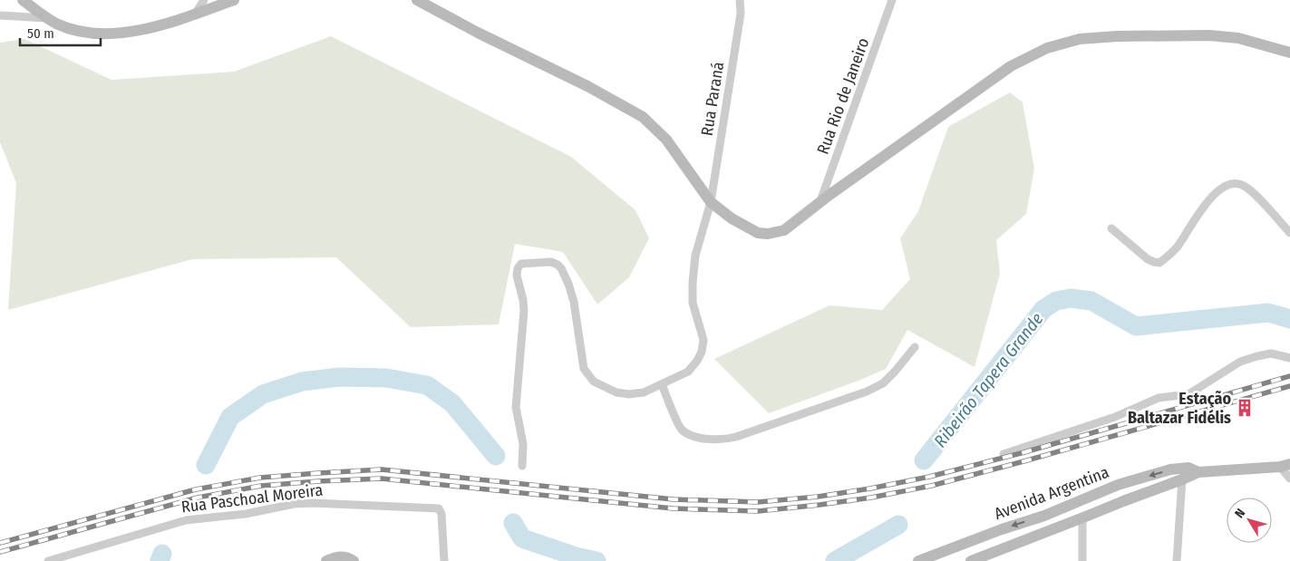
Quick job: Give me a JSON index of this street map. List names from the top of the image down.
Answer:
{
  "streets": {
    "main road": ["Avenida Argentina"],
    "street": ["Rua Rio de Janeiro", "Rua Paraná", "Rua Paschoal Moreira"]
  },
  "water": ["Ribeirão Tapera Grande"],
  "places": {
    "building": ["Estação Baltazar Fidélis"]
  },
  "scale_bar": "50 m",
  "north": "top left"
}
